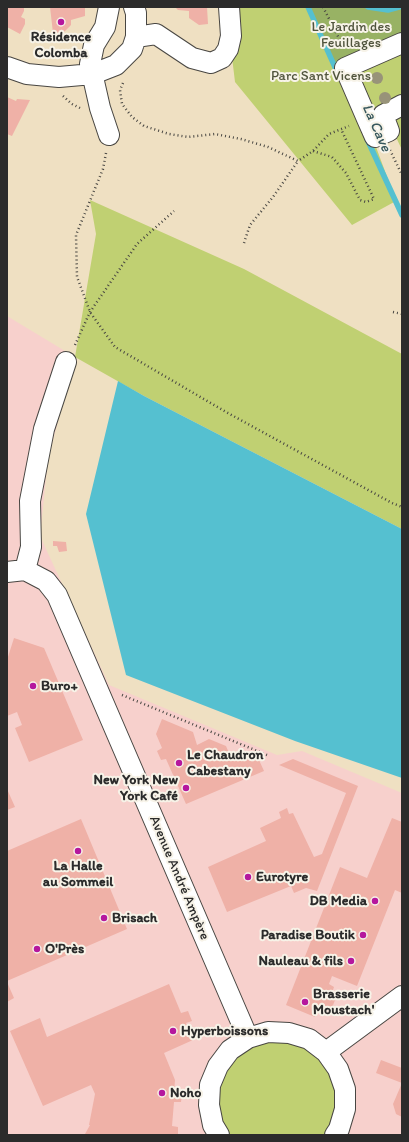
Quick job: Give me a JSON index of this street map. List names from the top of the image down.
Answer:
{
  "streets": {
    "street": ["Avenue André Ampère"]
  },
  "water": ["La Cave"],
  "parks": ["Le Jardin des Feuillages", "Parc Sant Vicens"],
  "places": [
    "Résidence Colomba",
    "Buro+",
    "Le Chaudron Cabestany",
    "New York New York Café",
    "La Halle au Sommeil",
    "Eurotyre",
    "DB Media",
    "Brisach",
    "Paradise Boutik",
    "O'Près",
    "Nauleau & fils",
    "Brasserie Moustach'",
    "Hyperboissons",
    "Noho"
  ]
}
